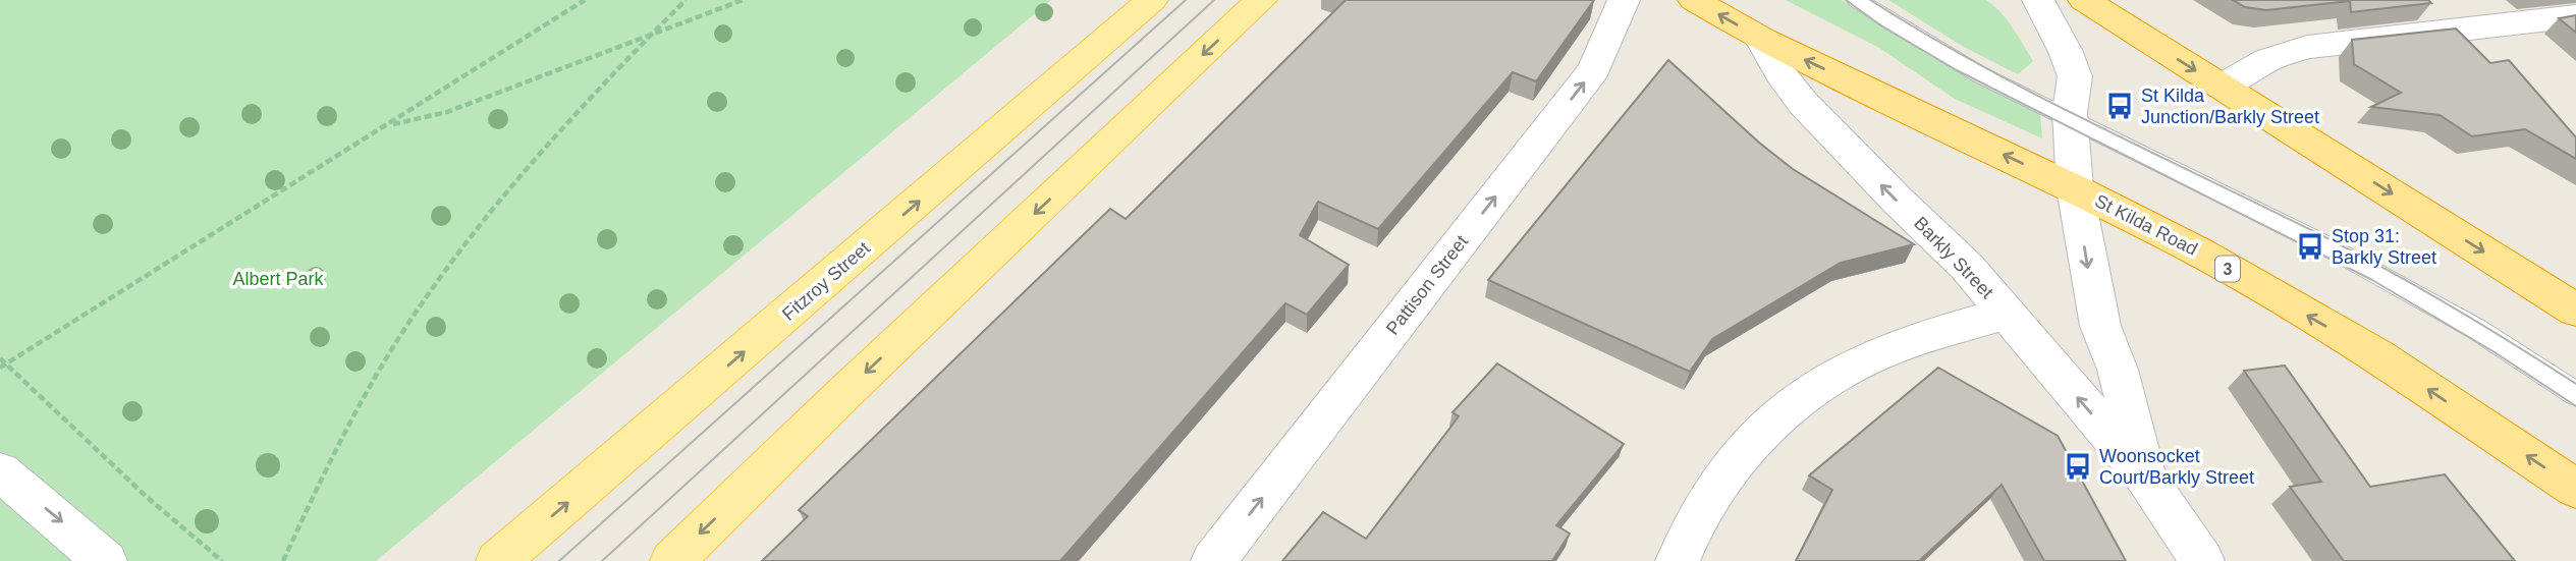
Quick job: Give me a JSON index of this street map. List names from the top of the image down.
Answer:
{
  "streets": {
    "highway": ["St Kilda Road", "3"],
    "main road": ["Fitzroy Street"],
    "street": ["Barkly Street", "Pattison Street"]
  },
  "crossings": [
    ["St Kilda Road", "Barkly Street"]
  ],
  "one_way": ["Pattison Street"],
  "parks": ["Albert Park"],
  "places": {
    "bus stop": ["St Kilda Junction/Barkly Street", "Stop 31: Barkly Street", "Woonsocket Court/Barkly Street"]
  }
}
